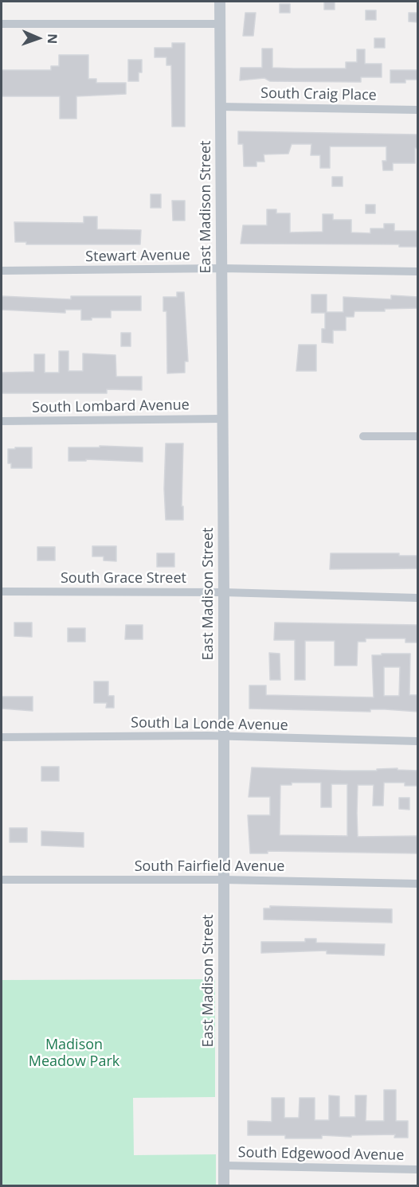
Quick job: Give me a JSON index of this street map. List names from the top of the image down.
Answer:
{
  "streets": {
    "street": [
      "South Craig Place",
      "East Madison Street",
      "Stewart Avenue",
      "South Lombard Avenue",
      "South Grace Street",
      "South La Londe Avenue",
      "South Fairfield Avenue",
      "South Edgewood Avenue"
    ]
  },
  "crossings": [
    ["South Craig Place", "East Madison Street"],
    ["East Madison Street", "Stewart Avenue"],
    ["East Madison Street", "South Lombard Avenue"],
    ["East Madison Street", "South Grace Street"],
    ["East Madison Street", "South La Londe Avenue"],
    ["East Madison Street", "South Fairfield Avenue"],
    ["East Madison Street", "South Edgewood Avenue"]
  ],
  "parks": ["Madison Meadow Park"],
  "north": "right"
}
